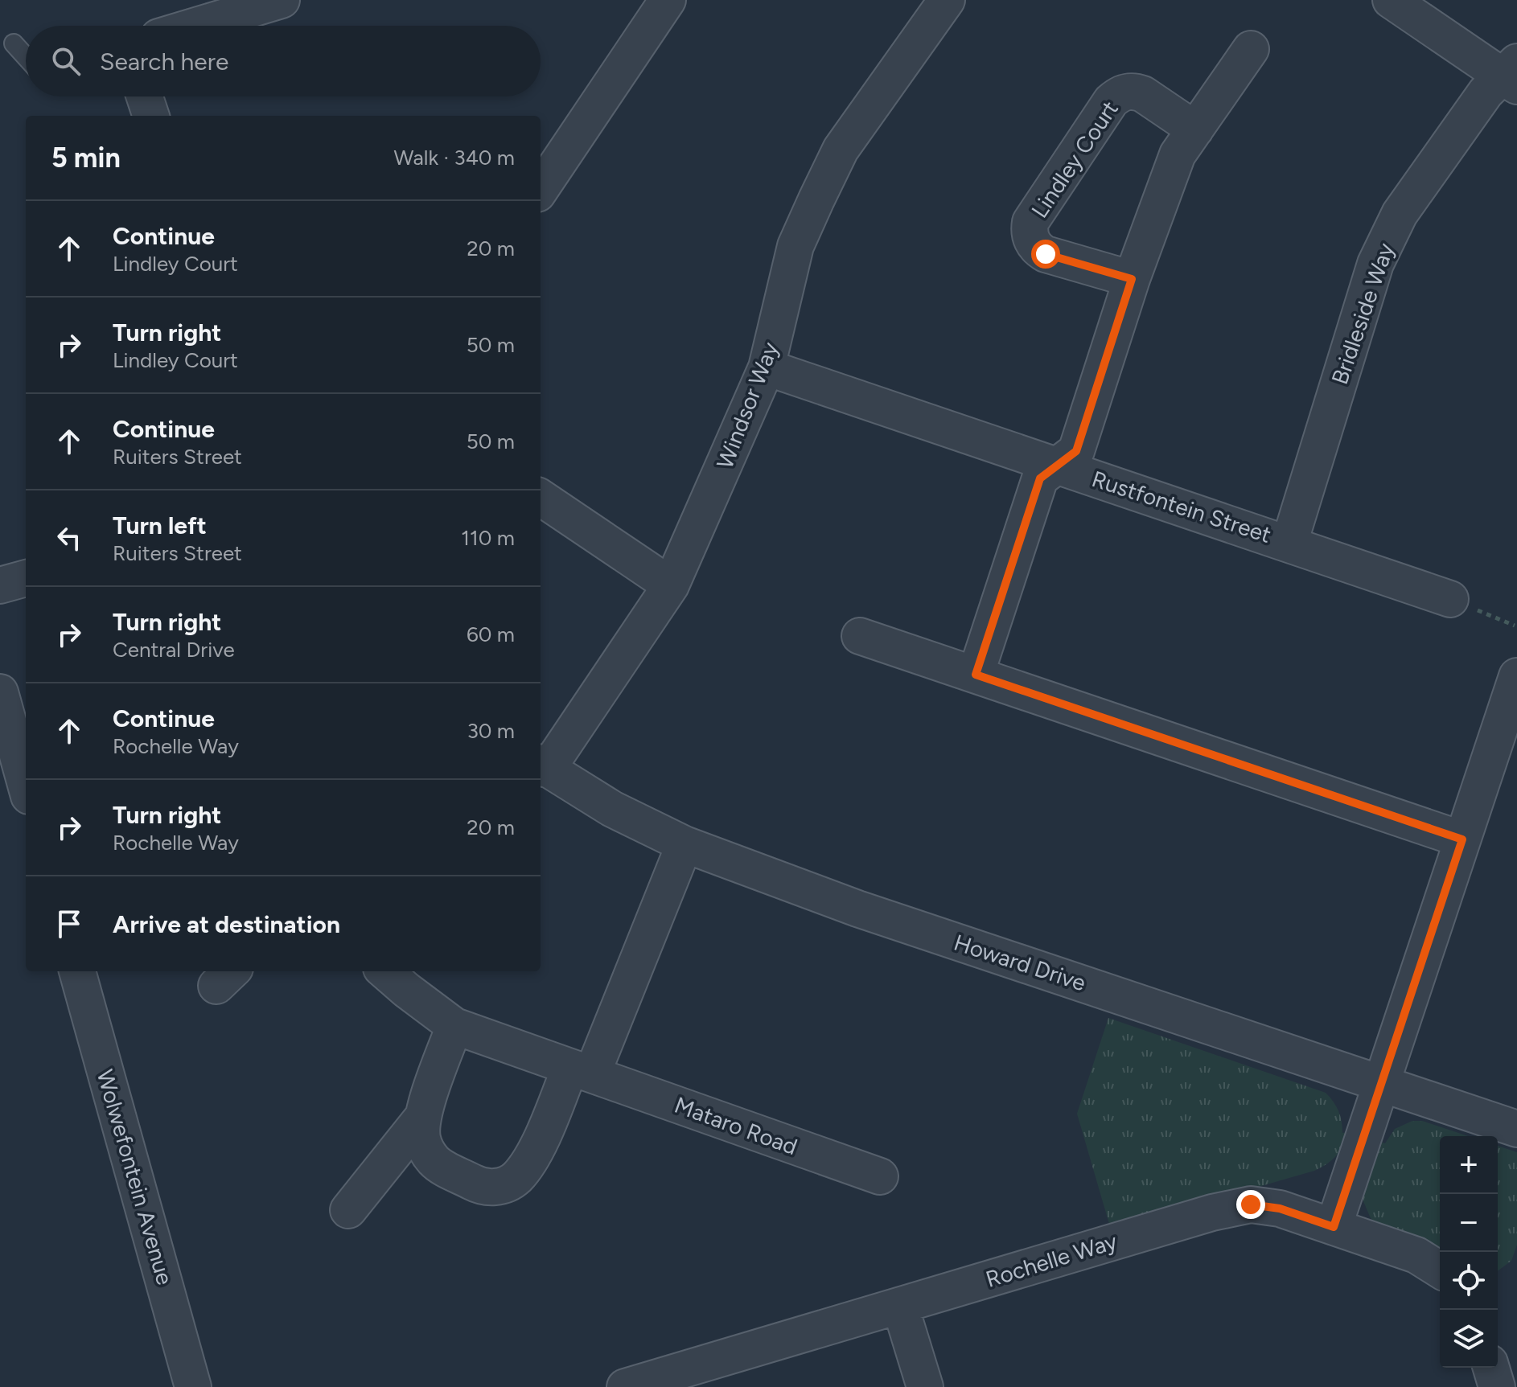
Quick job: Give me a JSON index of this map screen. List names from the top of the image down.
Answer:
{
  "streets": {
    "street": [
      "Lindley Court",
      "Bridleside Way",
      "Windsor Way",
      "Rustfontein Street",
      "Howard Drive",
      "Mataro Road",
      "Wolwefontein Avenue",
      "Rochelle Way"
    ]
  },
  "crossings": [
    ["Bridleside Way", "Rustfontein Street"],
    ["Windsor Way", "Rustfontein Street"],
    ["Windsor Way", "Howard Drive"]
  ],
  "page": {
    "search": "Search here",
    "heading": ["5 min", "Walk · 340 m"],
    "list": [
      ["Continue", "Lindley Court", "20 m"],
      ["Turn right", "Lindley Court", "50 m"],
      ["Continue", "Ruiters Street", "50 m"],
      ["Turn left", "Ruiters Street", "110 m"],
      ["Turn right", "Central Drive", "60 m"],
      ["Continue", "Rochelle Way", "30 m"],
      ["Turn right", "Rochelle Way", "20 m"],
      "Arrive at destination"
    ],
    "map_buttons": ["+", "−"]
  }
}
